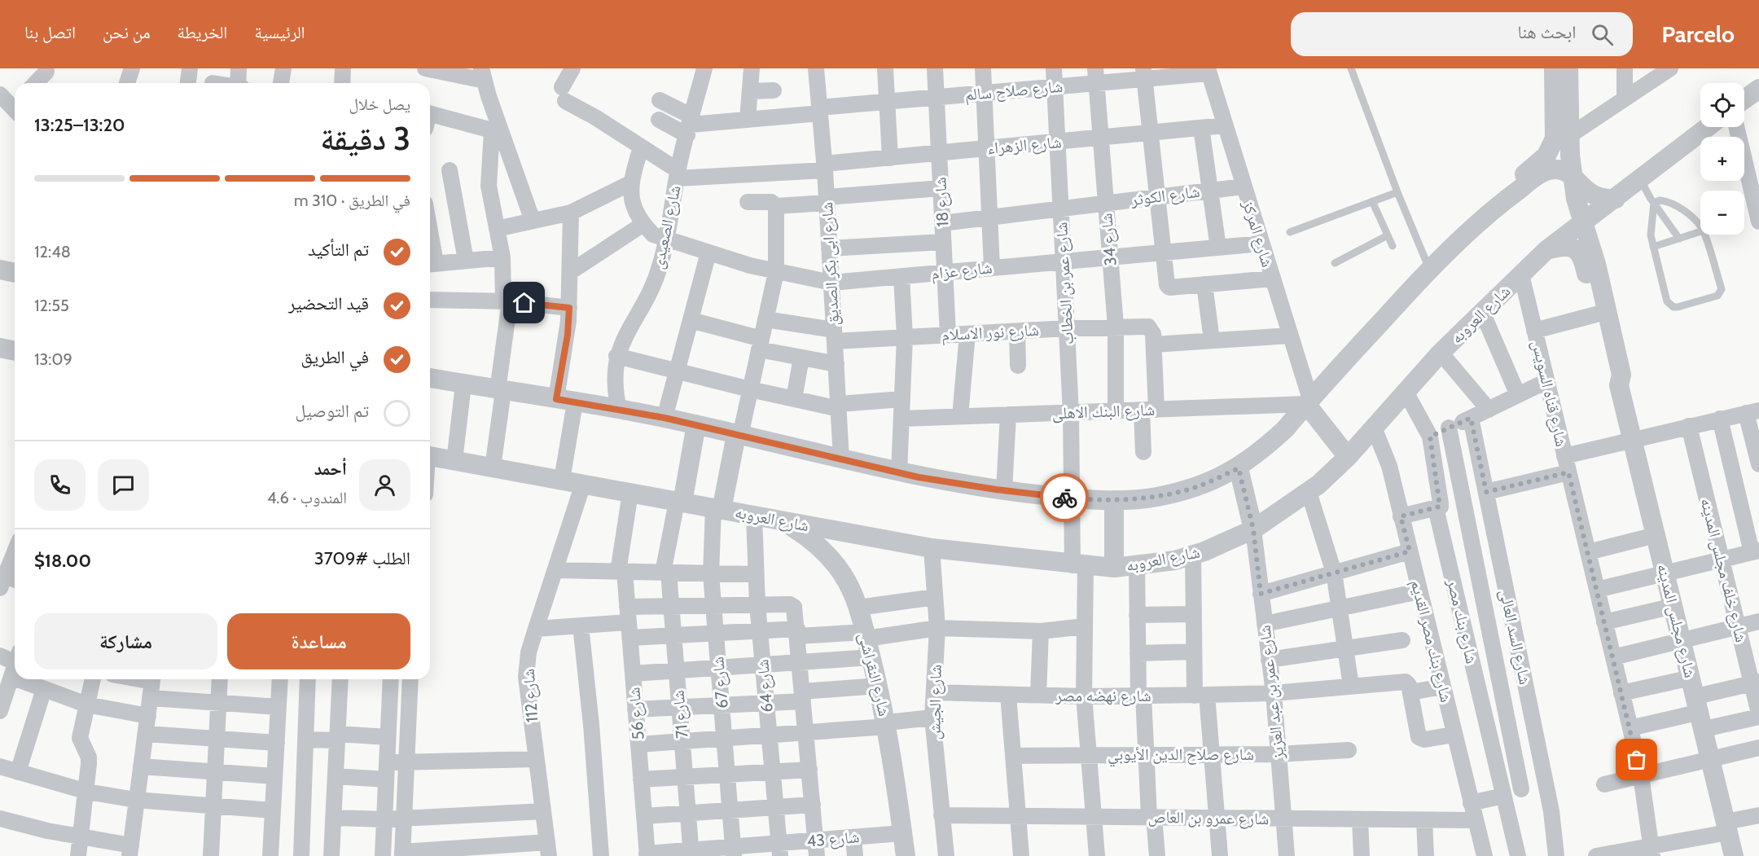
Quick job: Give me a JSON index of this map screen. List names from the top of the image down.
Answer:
{
  "streets": {
    "street": [
      "شارع صلاح سالم",
      "شارع الزهراء",
      "شارع الكوثر",
      "شارع 18",
      "شارع الصعيدى",
      "شارع المركز",
      "شارع 34",
      "شارع ابى بكر الصديق",
      "شارع عزام",
      "شارع عمر بن الخطاب",
      "شارع العروبه",
      "شارع نور الاسلام",
      "شارع قناه السويس",
      "شارع البنك الاهلى",
      "شارع خلف مجلس المدينه",
      "شارع مجلس المدينه",
      "شارع بنك مصر",
      "شارع السد العالى",
      "شارع بنك مصر القديم",
      "شارع النقراشى",
      "شارع 67",
      "شارع 64",
      "شارع عمر بن عبد العزيز",
      "شارع 112",
      "شارع نهضه مصر",
      "شارع الجيش",
      "شارع 56",
      "شارع 71",
      "شارع صلاح الدين الأيوبي",
      "شارع عمرو بن العاص",
      "شارع 43"
    ]
  },
  "crossings": [
    ["شارع صلاح سالم", "شارع 18"],
    ["شارع صلاح سالم", "شارع الصعيدى"],
    ["شارع صلاح سالم", "شارع المركز"],
    ["شارع صلاح سالم", "شارع 34"],
    ["شارع صلاح سالم", "شارع ابى بكر الصديق"],
    ["شارع صلاح سالم", "شارع عمر بن الخطاب"],
    ["شارع الزهراء", "شارع 18"],
    ["شارع الزهراء", "شارع الصعيدى"],
    ["شارع الزهراء", "شارع المركز"],
    ["شارع الزهراء", "شارع 34"],
    ["شارع الزهراء", "شارع ابى بكر الصديق"],
    ["شارع الزهراء", "شارع عمر بن الخطاب"],
    ["شارع الكوثر", "شارع 18"],
    ["شارع الكوثر", "شارع المركز"],
    ["شارع الكوثر", "شارع 34"],
    ["شارع الكوثر", "شارع عمر بن الخطاب"],
    ["شارع 18", "شارع عزام"],
    ["شارع 18", "شارع نور الاسلام"],
    ["شارع الصعيدى", "شارع عزام"],
    ["شارع المركز", "شارع عزام"],
    ["شارع المركز", "شارع البنك الاهلى"],
    ["شارع 34", "شارع عزام"],
    ["شارع 34", "شارع نور الاسلام"],
    ["شارع 34", "شارع البنك الاهلى"],
    ["شارع ابى بكر الصديق", "شارع عزام"],
    ["شارع ابى بكر الصديق", "شارع نور الاسلام"],
    ["شارع عزام", "شارع عمر بن الخطاب"],
    ["شارع عمر بن الخطاب", "شارع العروبه"],
    ["شارع عمر بن الخطاب", "شارع نور الاسلام"],
    ["شارع عمر بن الخطاب", "شارع البنك الاهلى"],
    ["شارع العروبه", "شارع قناه السويس"],
    ["شارع العروبه", "شارع مجلس المدينه"],
    ["شارع العروبه", "شارع بنك مصر"],
    ["شارع العروبه", "شارع بنك مصر القديم"],
    ["شارع العروبه", "شارع النقراشى"],
    ["شارع العروبه", "شارع 67"],
    ["شارع العروبه", "شارع 64"],
    ["شارع العروبه", "شارع عمر بن عبد العزيز"],
    ["شارع العروبه", "شارع 112"],
    ["شارع العروبه", "شارع الجيش"],
    ["شارع العروبه", "شارع 56"],
    ["شارع العروبه", "شارع 71"],
    ["شارع نور الاسلام", "شارع البنك الاهلى"],
    ["شارع بنك مصر القديم", "شارع عمرو بن العاص"],
    ["شارع النقراشى", "شارع 43"],
    ["شارع 67", "شارع 43"],
    ["شارع 64", "شارع 43"],
    ["شارع عمر بن عبد العزيز", "شارع نهضه مصر"],
    ["شارع عمر بن عبد العزيز", "شارع صلاح الدين الأيوبي"],
    ["شارع عمر بن عبد العزيز", "شارع عمرو بن العاص"],
    ["شارع نهضه مصر", "شارع الجيش"],
    ["شارع الجيش", "شارع عمرو بن العاص"],
    ["شارع 56", "شارع 43"],
    ["شارع 71", "شارع 43"]
  ],
  "page": {
    "header": "Parcelo",
    "search": "ابحث هنا",
    "nav": [
      "الرئيسية",
      "الخريطة",
      "من نحن",
      "اتصل بنا"
    ],
    "map_buttons": ["+", "−"],
    "heading": ["3 دقيقة", "يصل خلال", "13:20–13:25"],
    "panel": [
      "أحمد",
      "المندوب · 4.6",
      "الطلب #3709",
      "$18.00"
    ],
    "bar": "في الطريق · 310 m",
    "list": [
      ["تم التأكيد", "12:48"],
      ["قيد التحضير", "12:55"],
      ["في الطريق", "13:09"],
      "تم التوصيل"
    ],
    "buttons": ["مساعدة", "مشاركة"]
  }
}
